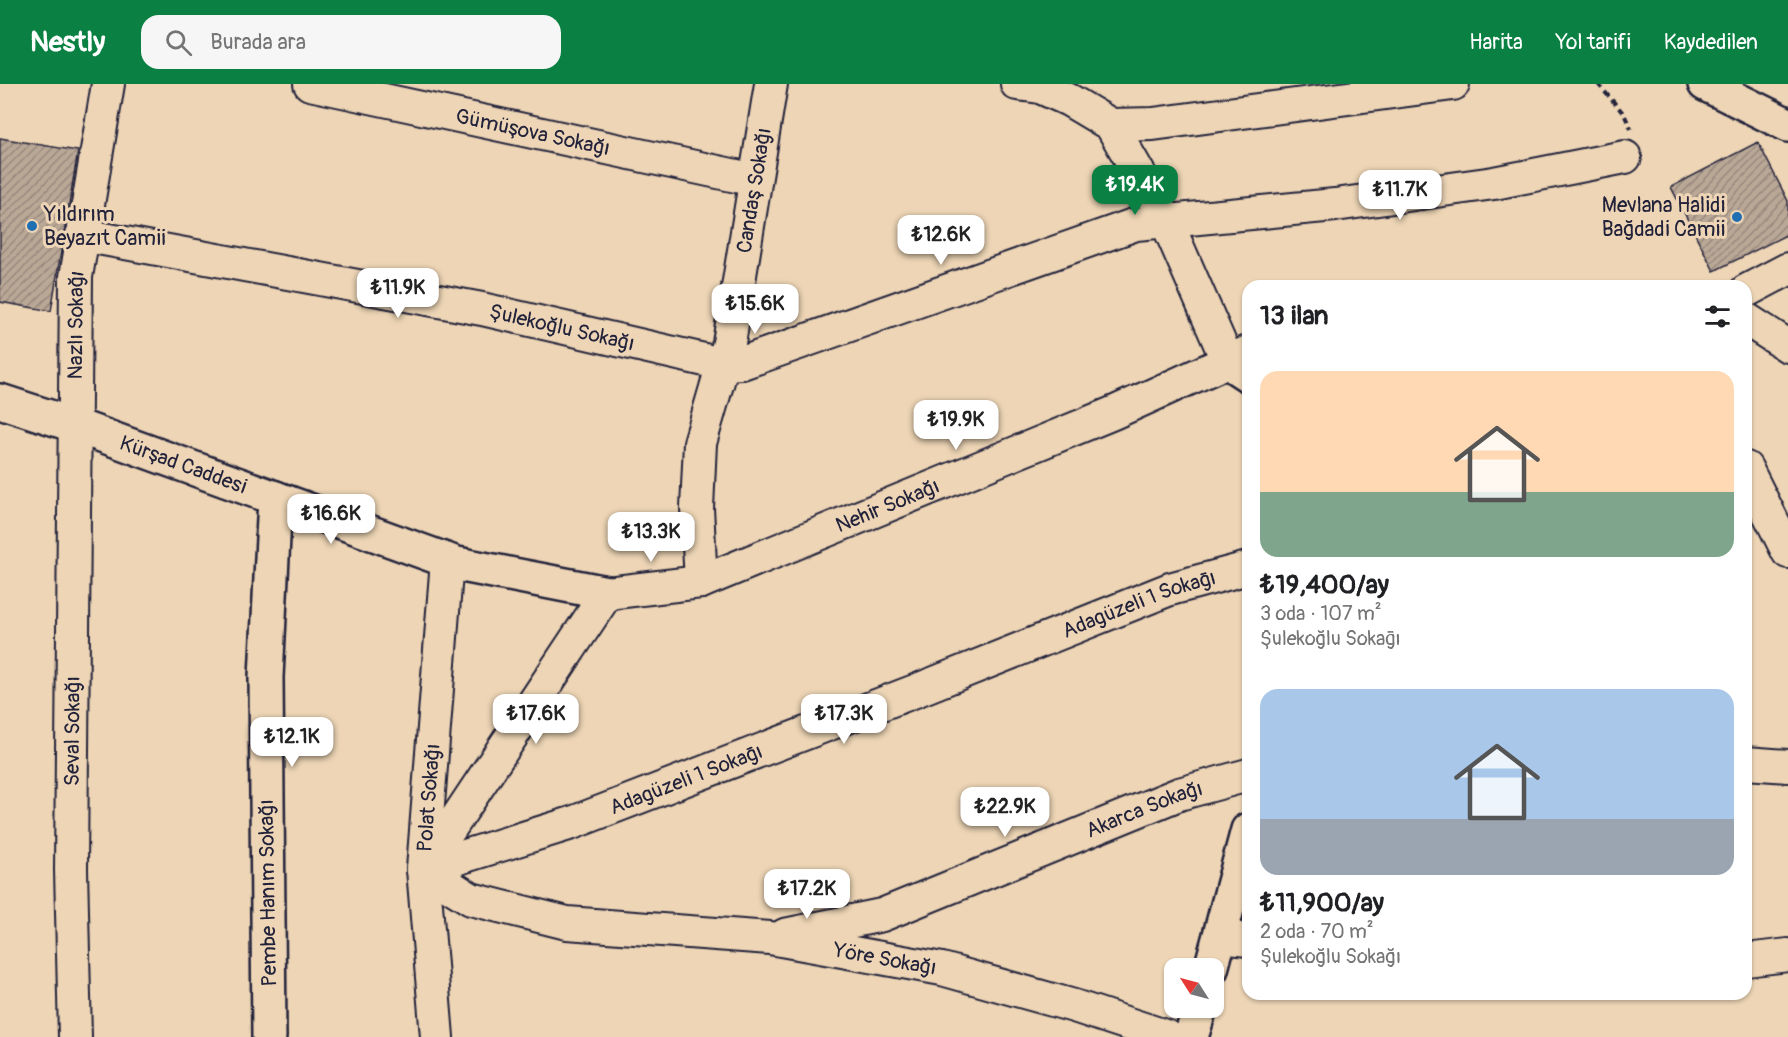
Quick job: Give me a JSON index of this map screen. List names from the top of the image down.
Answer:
{
  "streets": {
    "street": [
      "Gümüşova Sokağı",
      "Candaş Sokağı",
      "Nazlı Sokağı",
      "Şulekoğlu Sokağı",
      "Kürşad Caddesi",
      "Nehir Sokağı",
      "Adagüzeli 1 Sokaḡı",
      "Seval Sokağı",
      "Polat Sokağı",
      "Akarca Sokağı",
      "Pembe Hanım Sokağı",
      "Yöre Sokağı"
    ]
  },
  "crossings": [
    ["Gümüşova Sokağı", "Candaş Sokağı"],
    ["Candaş Sokağı", "Şulekoğlu Sokağı"],
    ["Candaş Sokağı", "Nehir Sokağı"],
    ["Nazlı Sokağı", "Şulekoğlu Sokağı"],
    ["Nazlı Sokağı", "Kürşad Caddesi"],
    ["Nazlı Sokağı", "Seval Sokağı"],
    ["Kürşad Caddesi", "Nehir Sokağı"],
    ["Kürşad Caddesi", "Seval Sokağı"],
    ["Kürşad Caddesi", "Polat Sokağı"],
    ["Kürşad Caddesi", "Pembe Hanım Sokağı"],
    ["Adagüzeli 1 Sokaḡı", "Polat Sokağı"],
    ["Adagüzeli 1 Sokaḡı", "Yöre Sokağı"],
    ["Polat Sokağı", "Yöre Sokağı"],
    ["Akarca Sokağı", "Yöre Sokağı"]
  ],
  "places": ["Mevlana Halidi Bağdadi Camii", "Yıldırım Beyazıt Camii"],
  "north": "top left",
  "page": {
    "header": "Nestly",
    "search": "Burada ara",
    "nav": ["Harita", "Yol tarifi", "Kaydedilen"],
    "price": [
      "₺19.4K",
      "₺11.7K",
      "₺12.6K",
      "₺11.9K",
      "₺15.6K",
      "₺19.9K",
      "₺16.6K",
      "₺13.3K",
      "₺17.6K",
      "₺17.3K",
      "₺12.1K",
      "₺22.9K",
      "₺17.2K"
    ],
    "heading": "13 ilan",
    "list": [
      {
        "name": "₺19,400/ay",
        "note": "3 oda · 107 m² · Şulekoğlu Sokaḡı"
      },
      {
        "name": "₺11,900/ay",
        "note": "2 oda · 70 m² · Şulekoğlu Sokağı"
      }
    ]
  }
}
